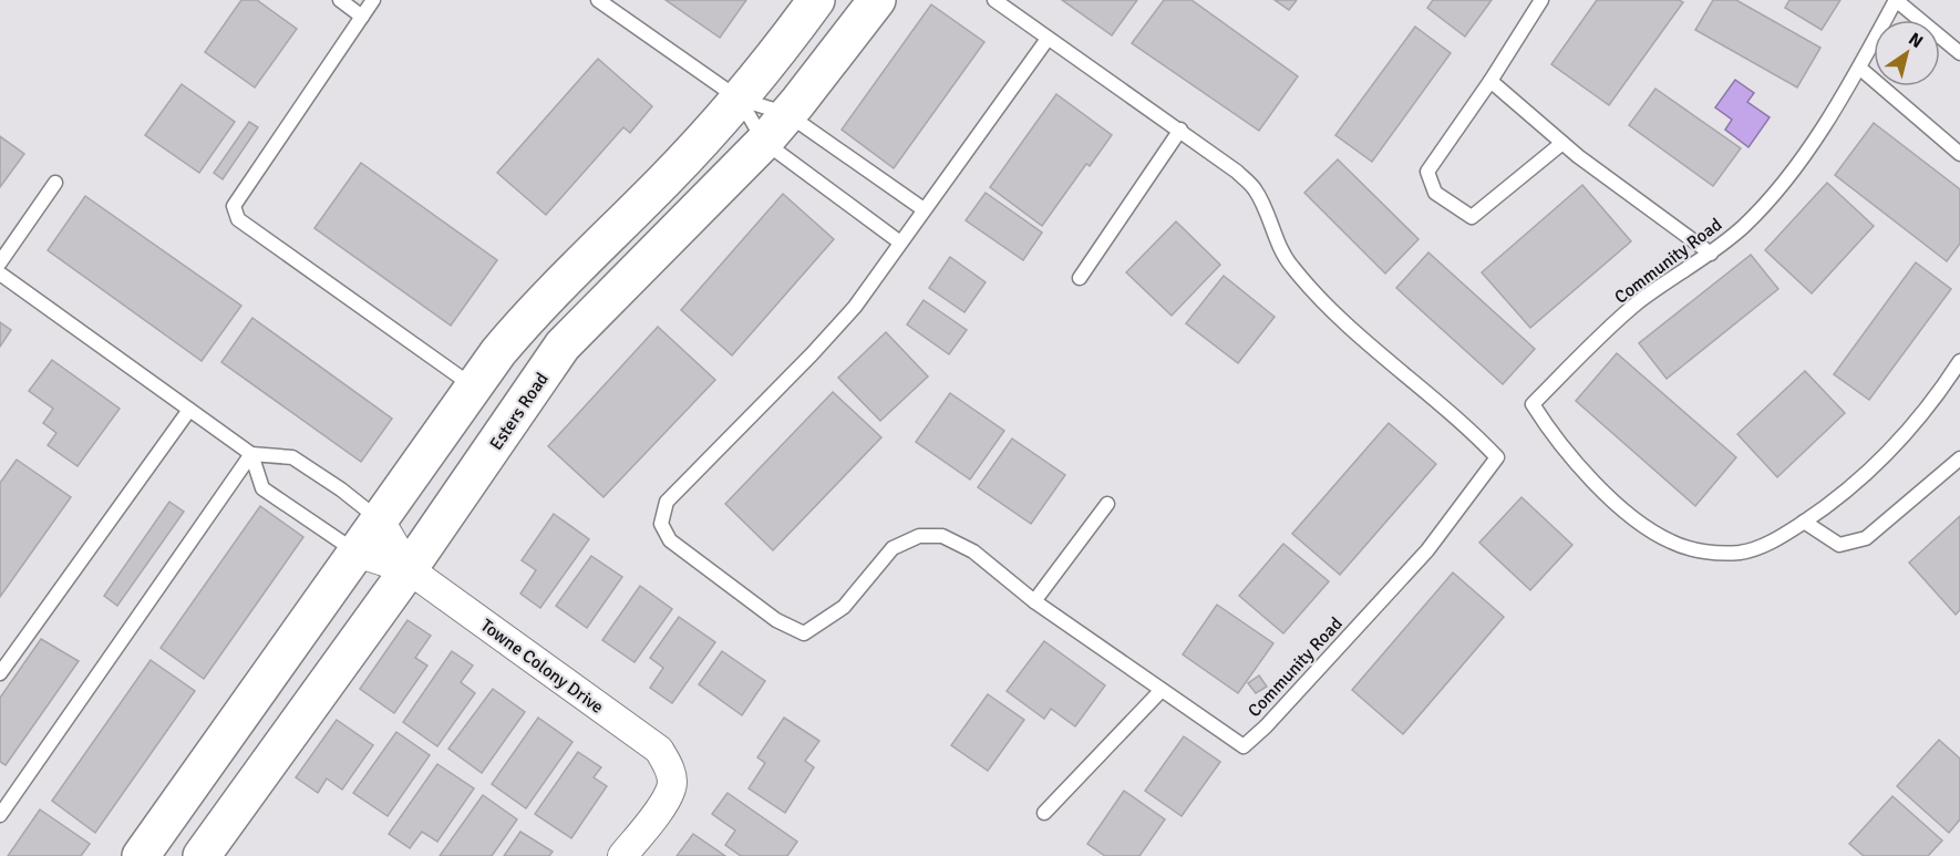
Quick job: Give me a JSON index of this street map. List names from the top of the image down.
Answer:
{
  "streets": {
    "main road": ["Esters Road"],
    "street": ["Towne Colony Drive"],
    "lane": ["Community Road"]
  },
  "crossings": [
    ["Esters Road", "Towne Colony Drive"]
  ],
  "north": "top right"
}
